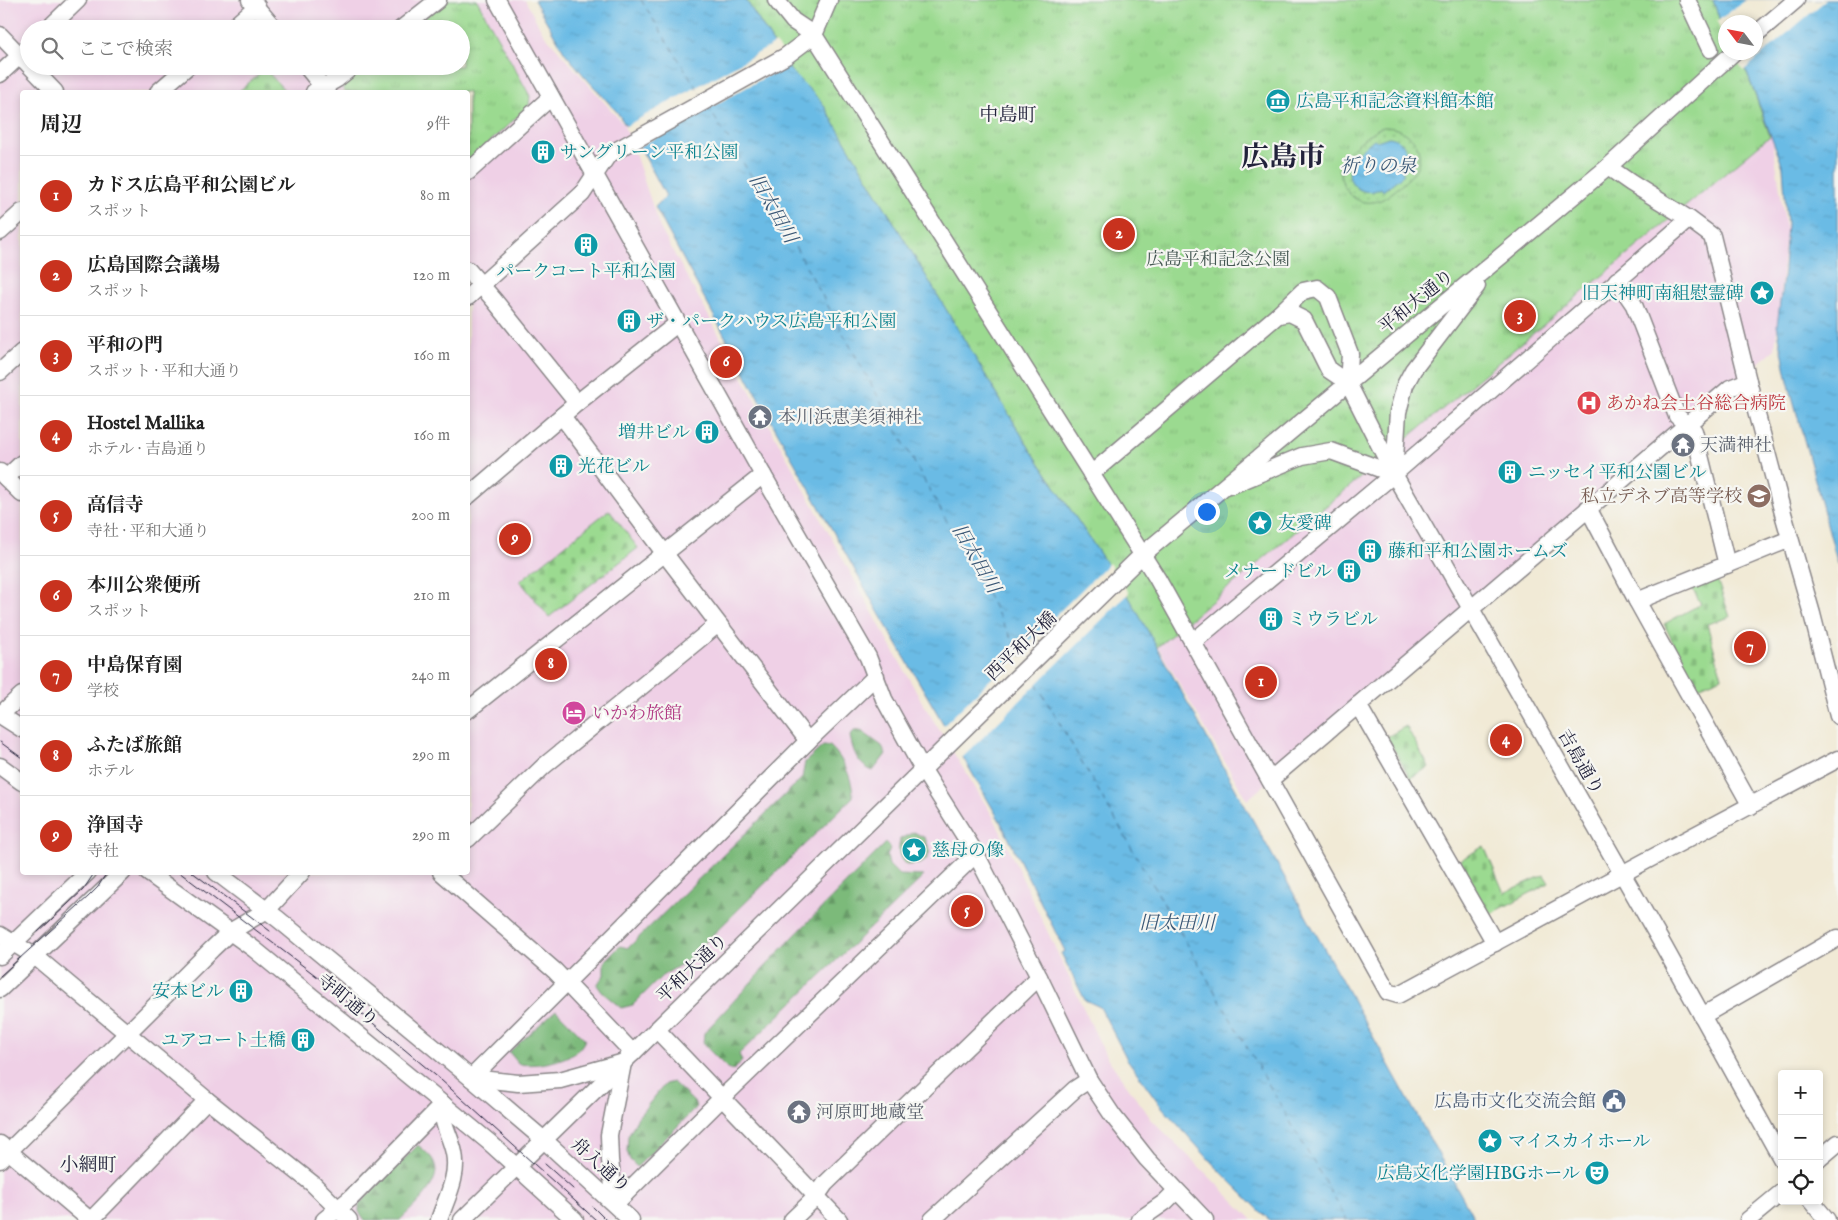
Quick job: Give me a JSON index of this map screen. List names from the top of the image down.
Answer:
{
  "streets": {
    "street": [
      "平和大通り",
      "西平和大橋",
      "吉島通り",
      "寺町通り",
      "舟入通り"
    ]
  },
  "crossings": [
    ["平和大通り", "西平和大橋"],
    ["平和大通り", "吉島通り"],
    ["平和大通り", "寺町通り"],
    ["平和大通り", "舟入通り"],
    ["寺町通り", "舟入通り"]
  ],
  "districts": ["中島町", "広島市", "小網町"],
  "water": ["祈りの泉", "旧太田川"],
  "parks": ["広島平和記念公園"],
  "places": {
    "museum": ["広島平和記念資料館本館"],
    "building": [
      "サングリーン平和公園",
      "パークコート平和公園",
      "ザ・パークハウス広島平和公園",
      "増井ビル",
      "光花ビル",
      "ニッセイ平和公園ビル",
      "藤和平和公園ホームズ",
      "メナードビル",
      "ミウラビル",
      "安本ビル",
      "ユアコート土橋"
    ],
    "place": [
      "旧天神町南組慰霊碑",
      "友愛碑",
      "慈母の像",
      "マイスカイホール"
    ],
    "hospital": ["あかね会土谷総合病院"],
    "temple": ["本川浜恵美須神社", "天満神社", "河原町地蔵堂"],
    "school or university": ["私立デネブ高等学校"],
    "hotel": ["いかわ旅館"],
    "public building": ["広島市文化交流会館"],
    "theatre": ["広島文化学園HBGホール"]
  },
  "north": "top left",
  "page": {
    "search": "ここで検索",
    "heading": ["周辺", "9件"],
    "list": [
      {
        "mark": "1",
        "name": "カドス広島平和公園ビル",
        "note": "スポット",
        "value": "80 m"
      },
      {
        "mark": "2",
        "name": "広島国際会議場",
        "note": "スポット",
        "value": "120 m"
      },
      {
        "mark": "3",
        "name": "平和の門",
        "note": "スポット · 平和大通り",
        "value": "160 m"
      },
      {
        "mark": "4",
        "name": "Hostel Mallika",
        "note": "ホテル · 吉島通り",
        "value": "160 m"
      },
      {
        "mark": "5",
        "name": "高信寺",
        "note": "寺社 · 平和大通り",
        "value": "200 m"
      },
      {
        "mark": "6",
        "name": "本川公衆便所",
        "note": "スポット",
        "value": "210 m"
      },
      {
        "mark": "7",
        "name": "中島保育園",
        "note": "学校",
        "value": "240 m"
      },
      {
        "mark": "8",
        "name": "ふたば旅館",
        "note": "ホテル",
        "value": "290 m"
      },
      {
        "mark": "9",
        "name": "浄国寺",
        "note": "寺社",
        "value": "290 m"
      }
    ],
    "pins": [
      "2",
      "3",
      "6",
      "9",
      "7",
      "8",
      "1",
      "4",
      "5"
    ],
    "map_buttons": ["+", "−"]
  }
}
